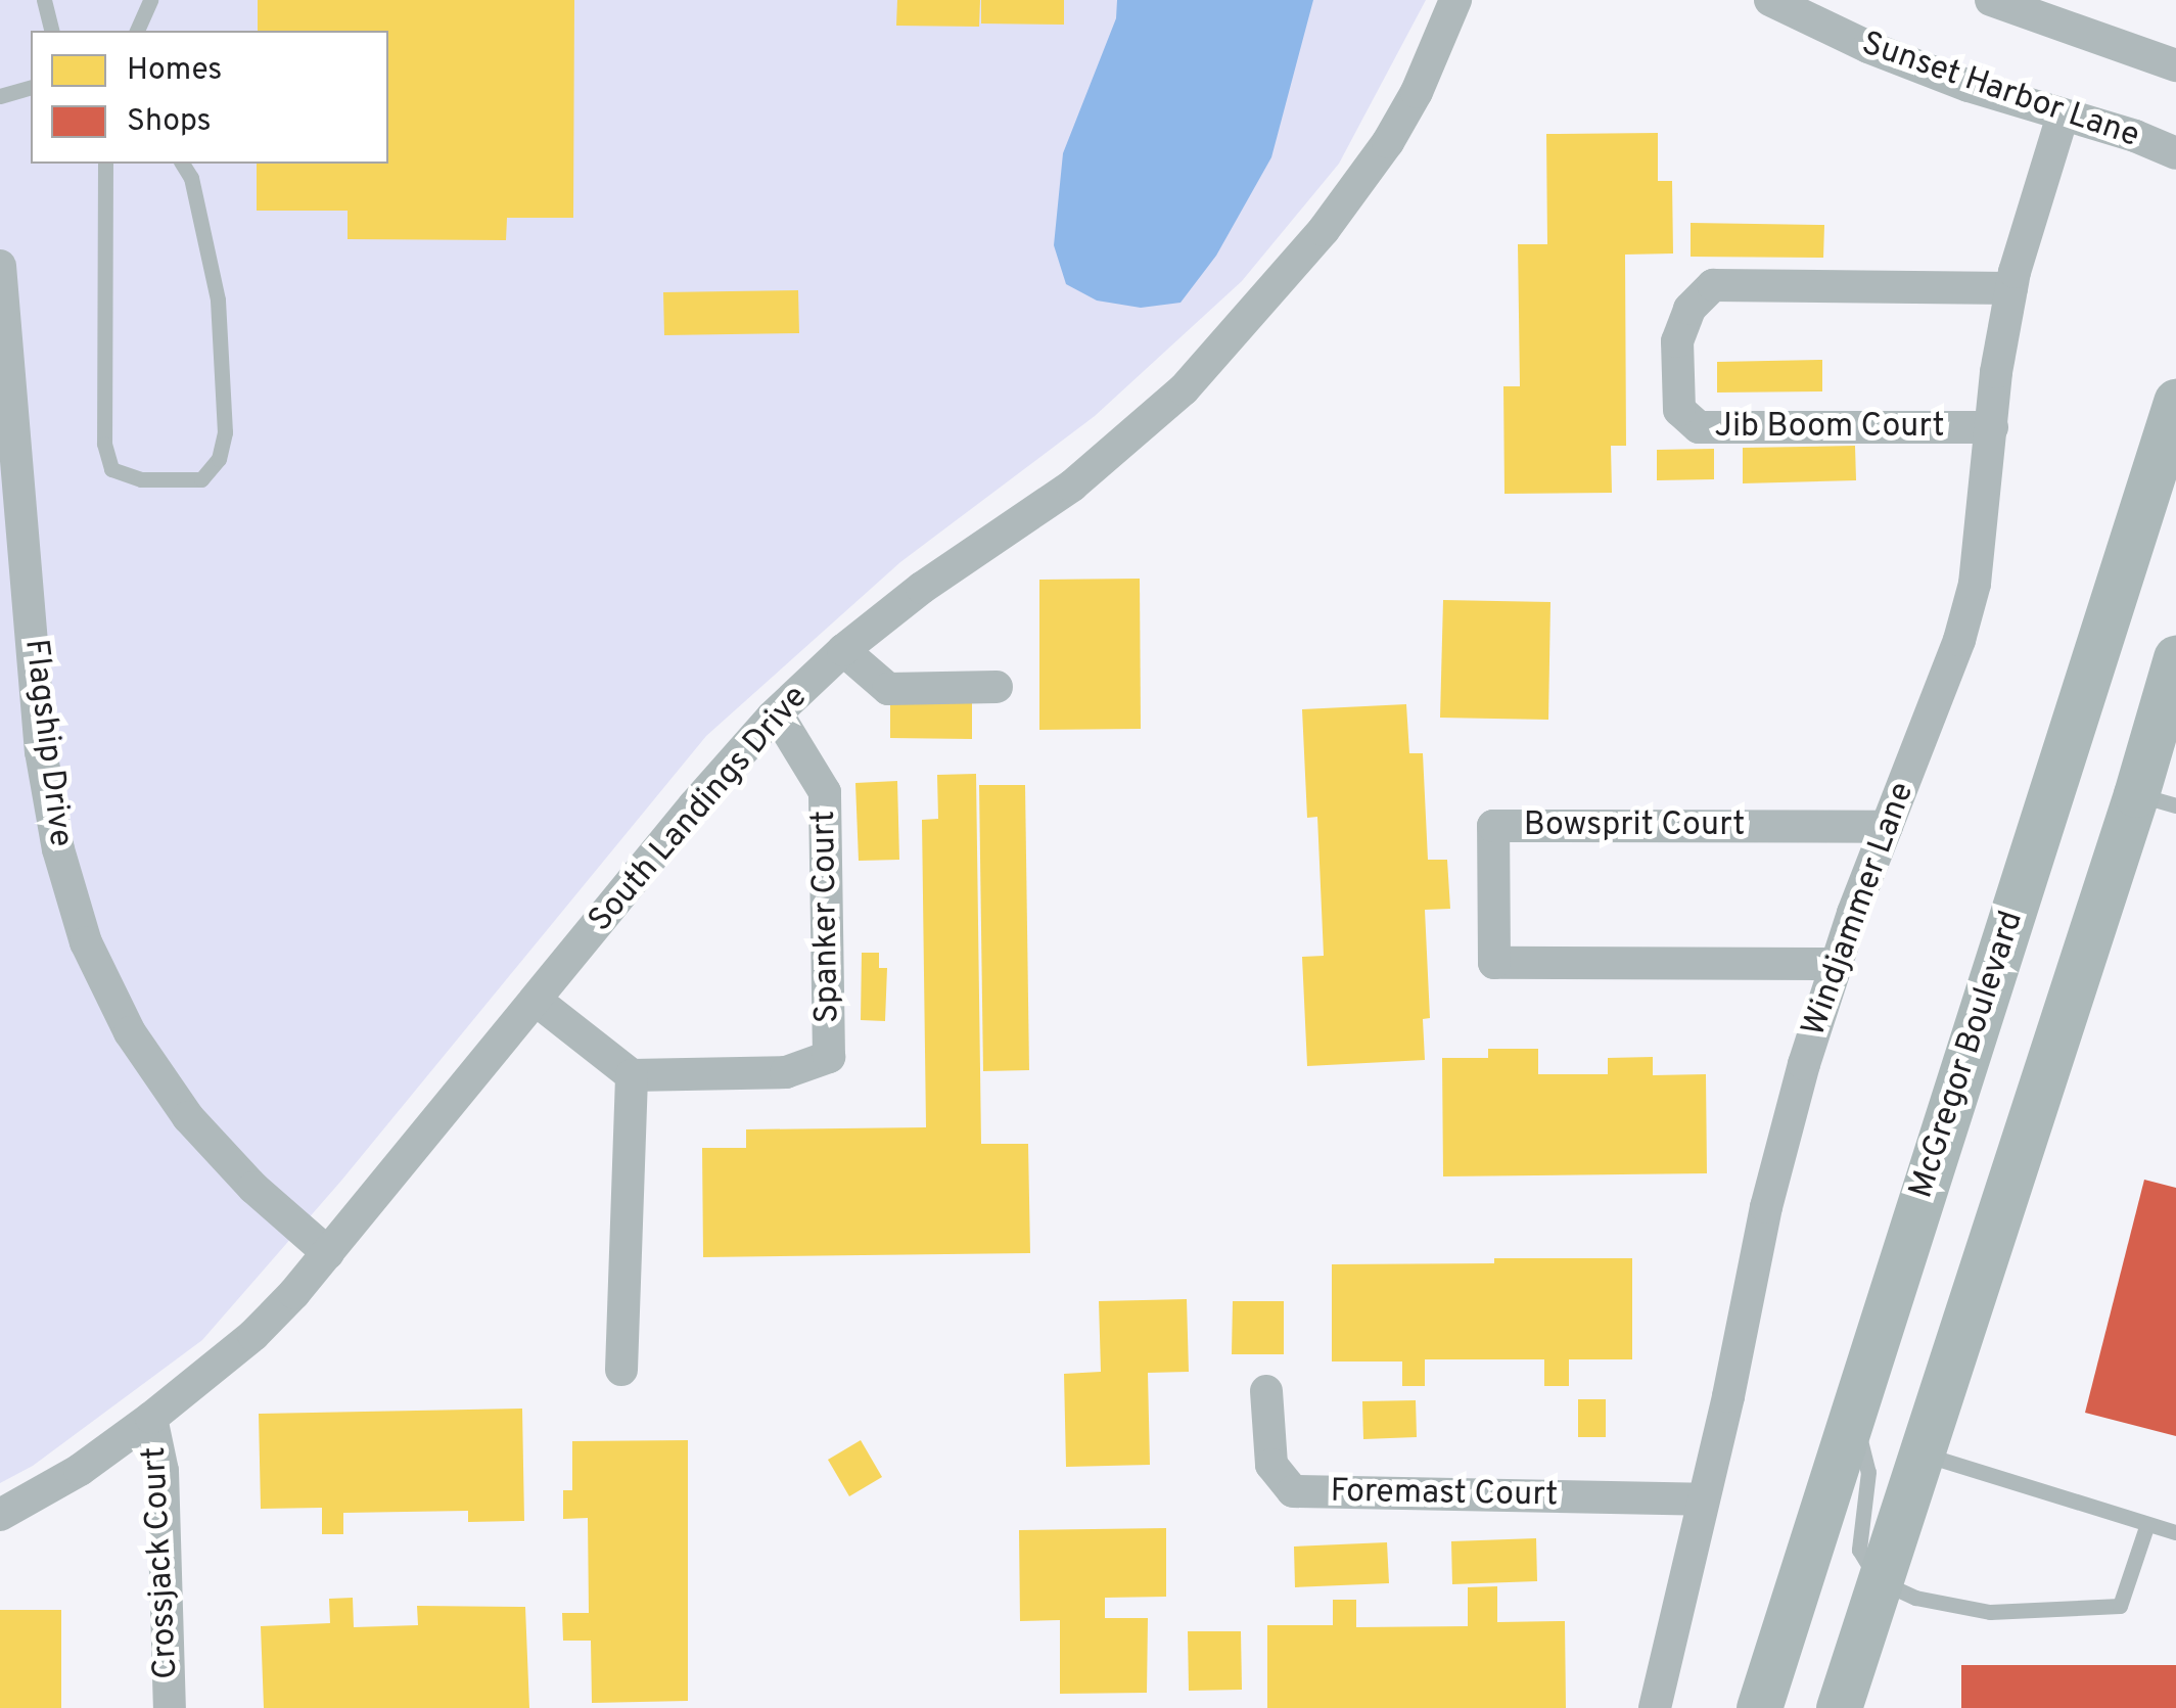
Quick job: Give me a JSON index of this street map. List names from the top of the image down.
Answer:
{
  "streets": {
    "main road": ["McGregor Boulevard"],
    "street": [
      "Sunset Harbor Lane",
      "Jib Boom Court",
      "Flagship Drive",
      "South Landings Drive",
      "Bowsprit Court",
      "Windjammer Lane",
      "Spanker Court",
      "Foremast Court",
      "Crossjack Court"
    ]
  },
  "crossings": [
    ["Sunset Harbor Lane", "Windjammer Lane"],
    ["Jib Boom Court", "Windjammer Lane"],
    ["Flagship Drive", "South Landings Drive"],
    ["South Landings Drive", "Spanker Court"],
    ["South Landings Drive", "Crossjack Court"],
    ["Bowsprit Court", "Windjammer Lane"],
    ["Windjammer Lane", "Foremast Court"]
  ],
  "legend": ["Homes", "Shops"]
}
